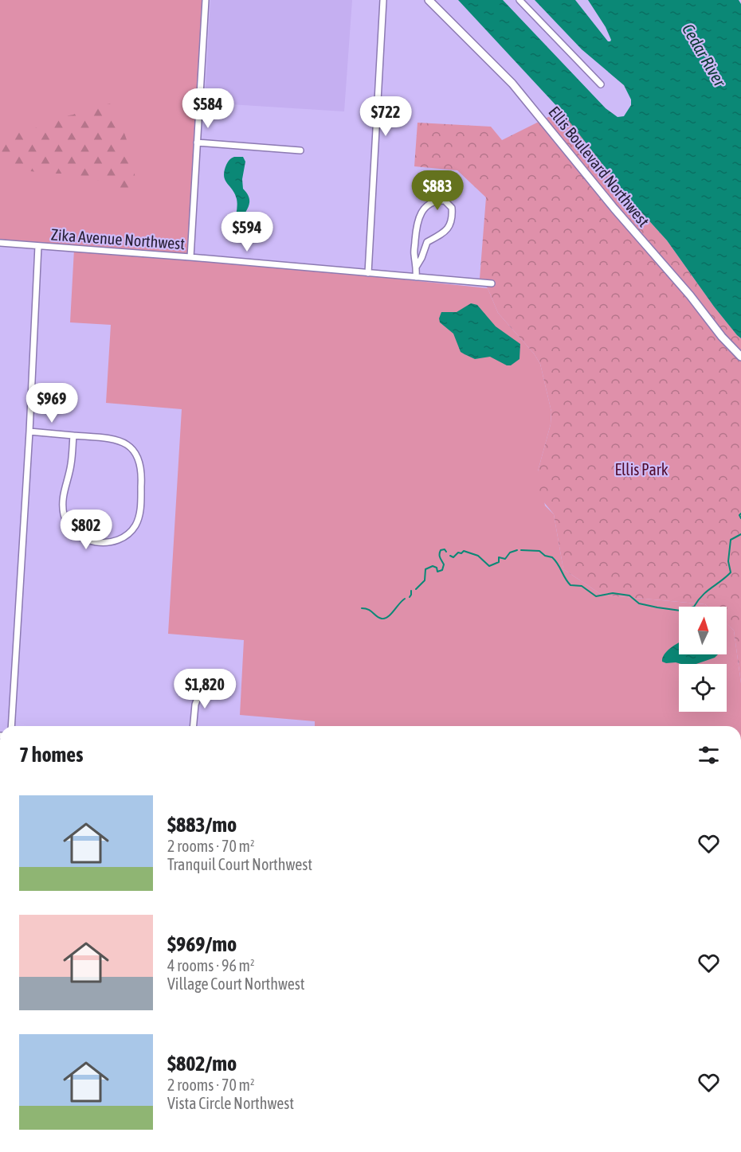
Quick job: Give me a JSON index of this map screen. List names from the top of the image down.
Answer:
{
  "streets": {
    "street": ["Ellis Boulevard Northwest", "Zika Avenue Northwest"]
  },
  "water": ["Cedar River"],
  "parks": ["Ellis Park"],
  "north": "top",
  "page": {
    "price": [
      "$584",
      "$722",
      "$883",
      "$594",
      "$969",
      "$802",
      "$1,820"
    ],
    "heading": "7 homes",
    "list": [
      {
        "name": "$883/mo",
        "note": "2 rooms · 70 m² · Tranquil Court Northwest"
      },
      {
        "name": "$969/mo",
        "note": "4 rooms · 96 m² · Village Court Northwest"
      },
      {
        "name": "$802/mo",
        "note": "2 rooms · 70 m² · Vista Circle Northwest"
      }
    ]
  }
}
